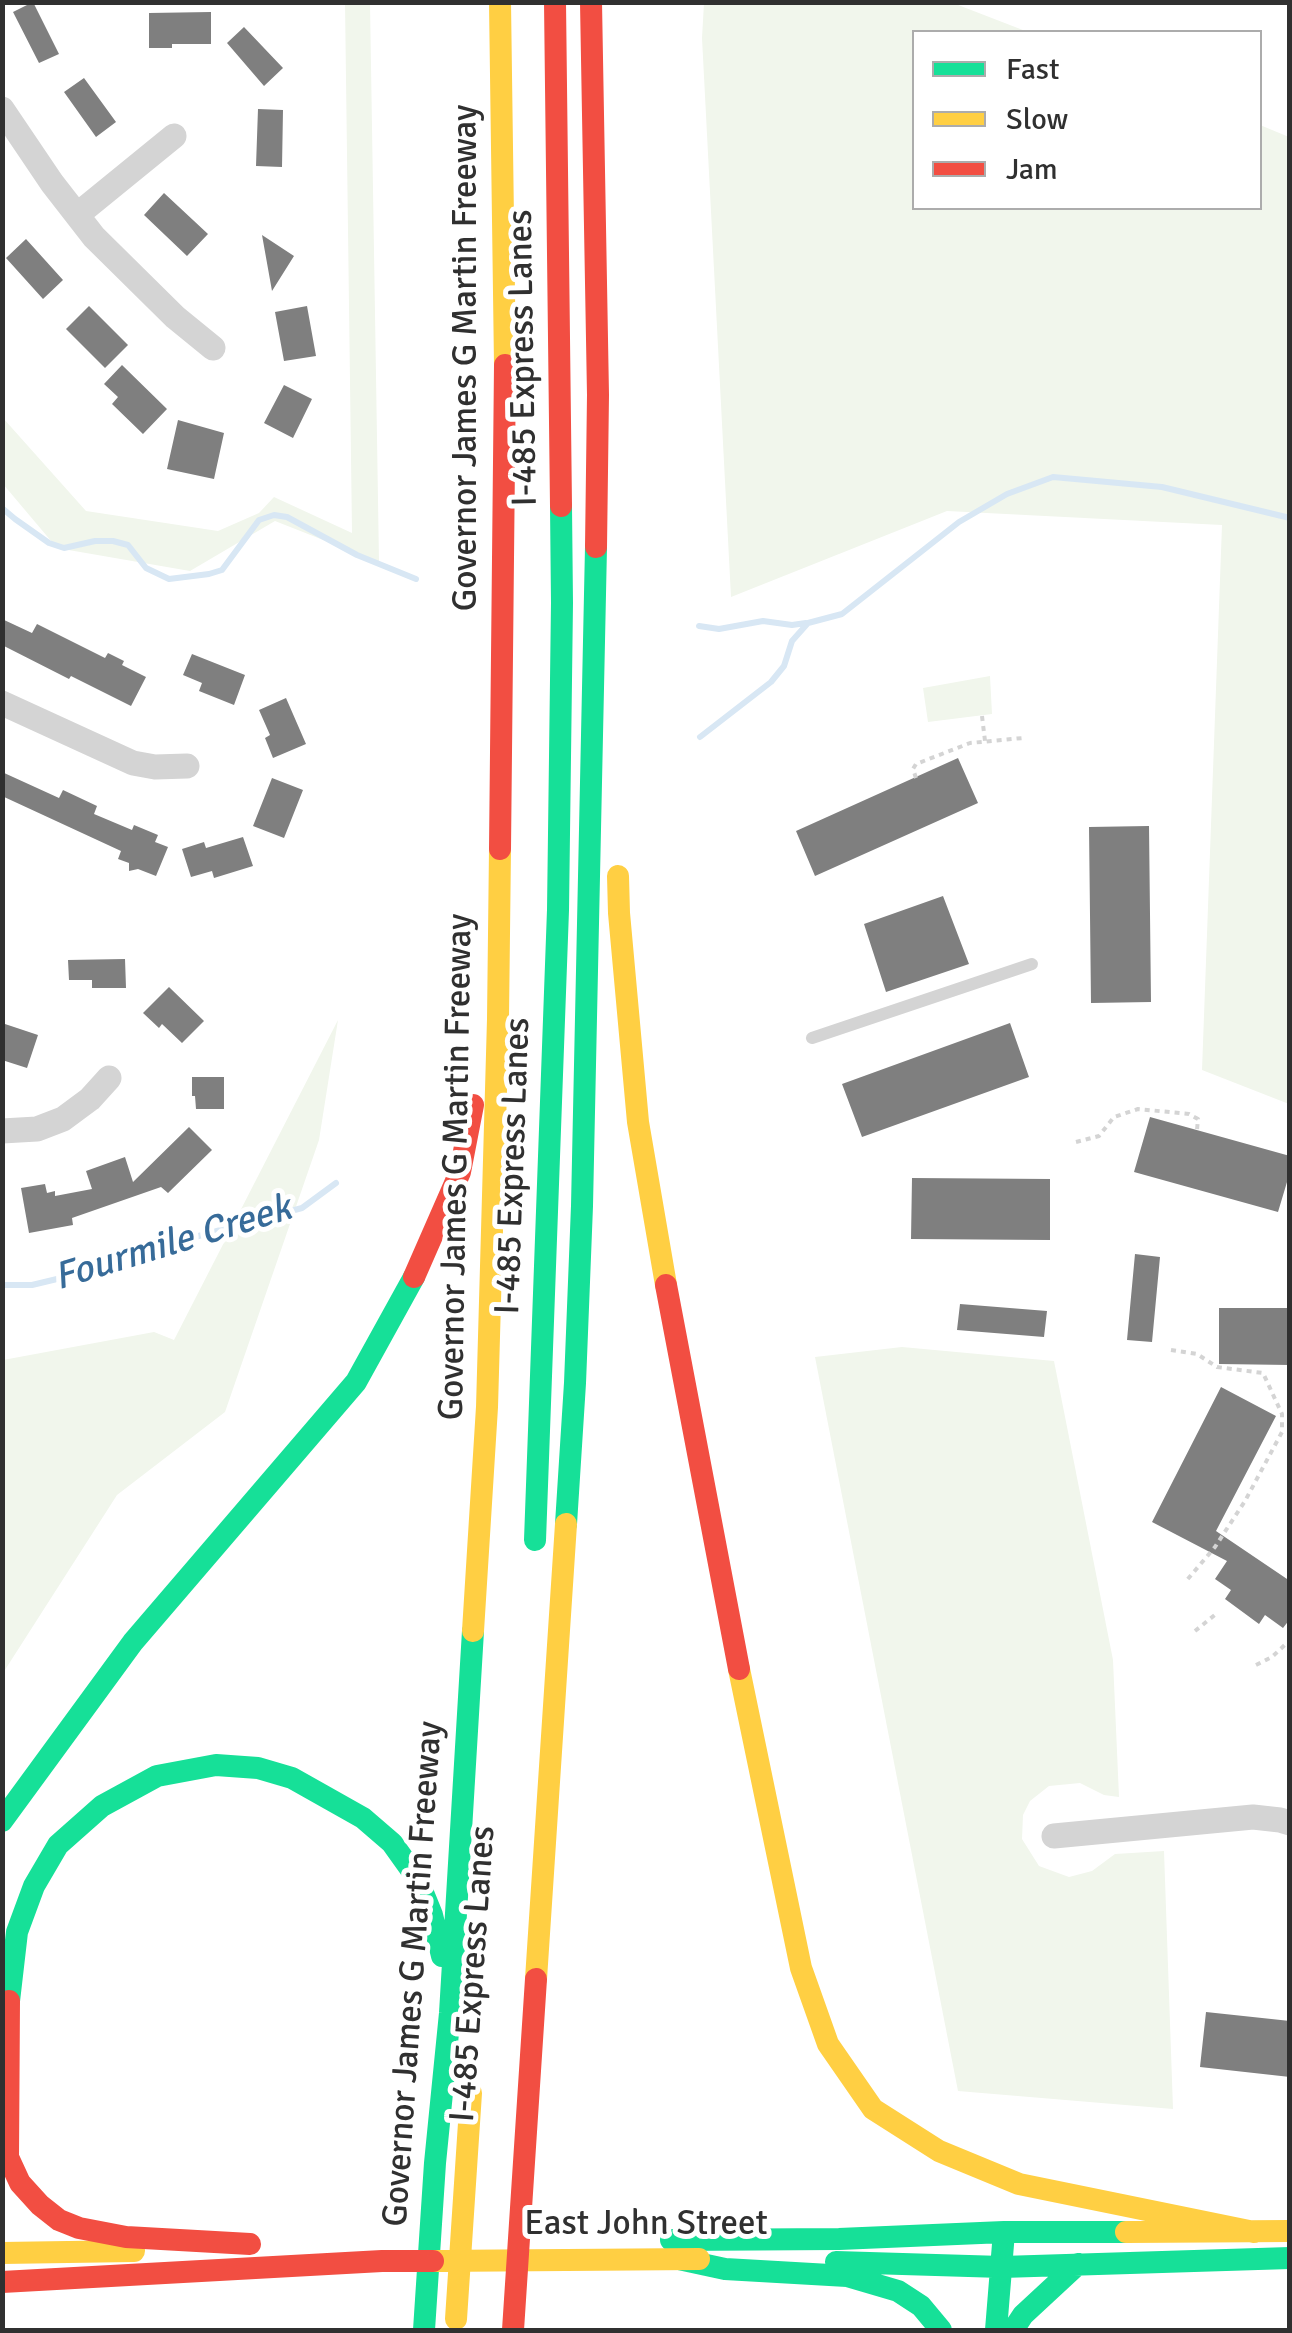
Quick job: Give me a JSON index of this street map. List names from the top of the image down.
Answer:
{
  "streets": {
    "main road": ["Governor James G Martin Freeway", "I-485 Express Lanes", "East John Street"]
  },
  "water": ["Fourmile Creek"],
  "legend": ["Fast", "Slow", "Jam"]
}
